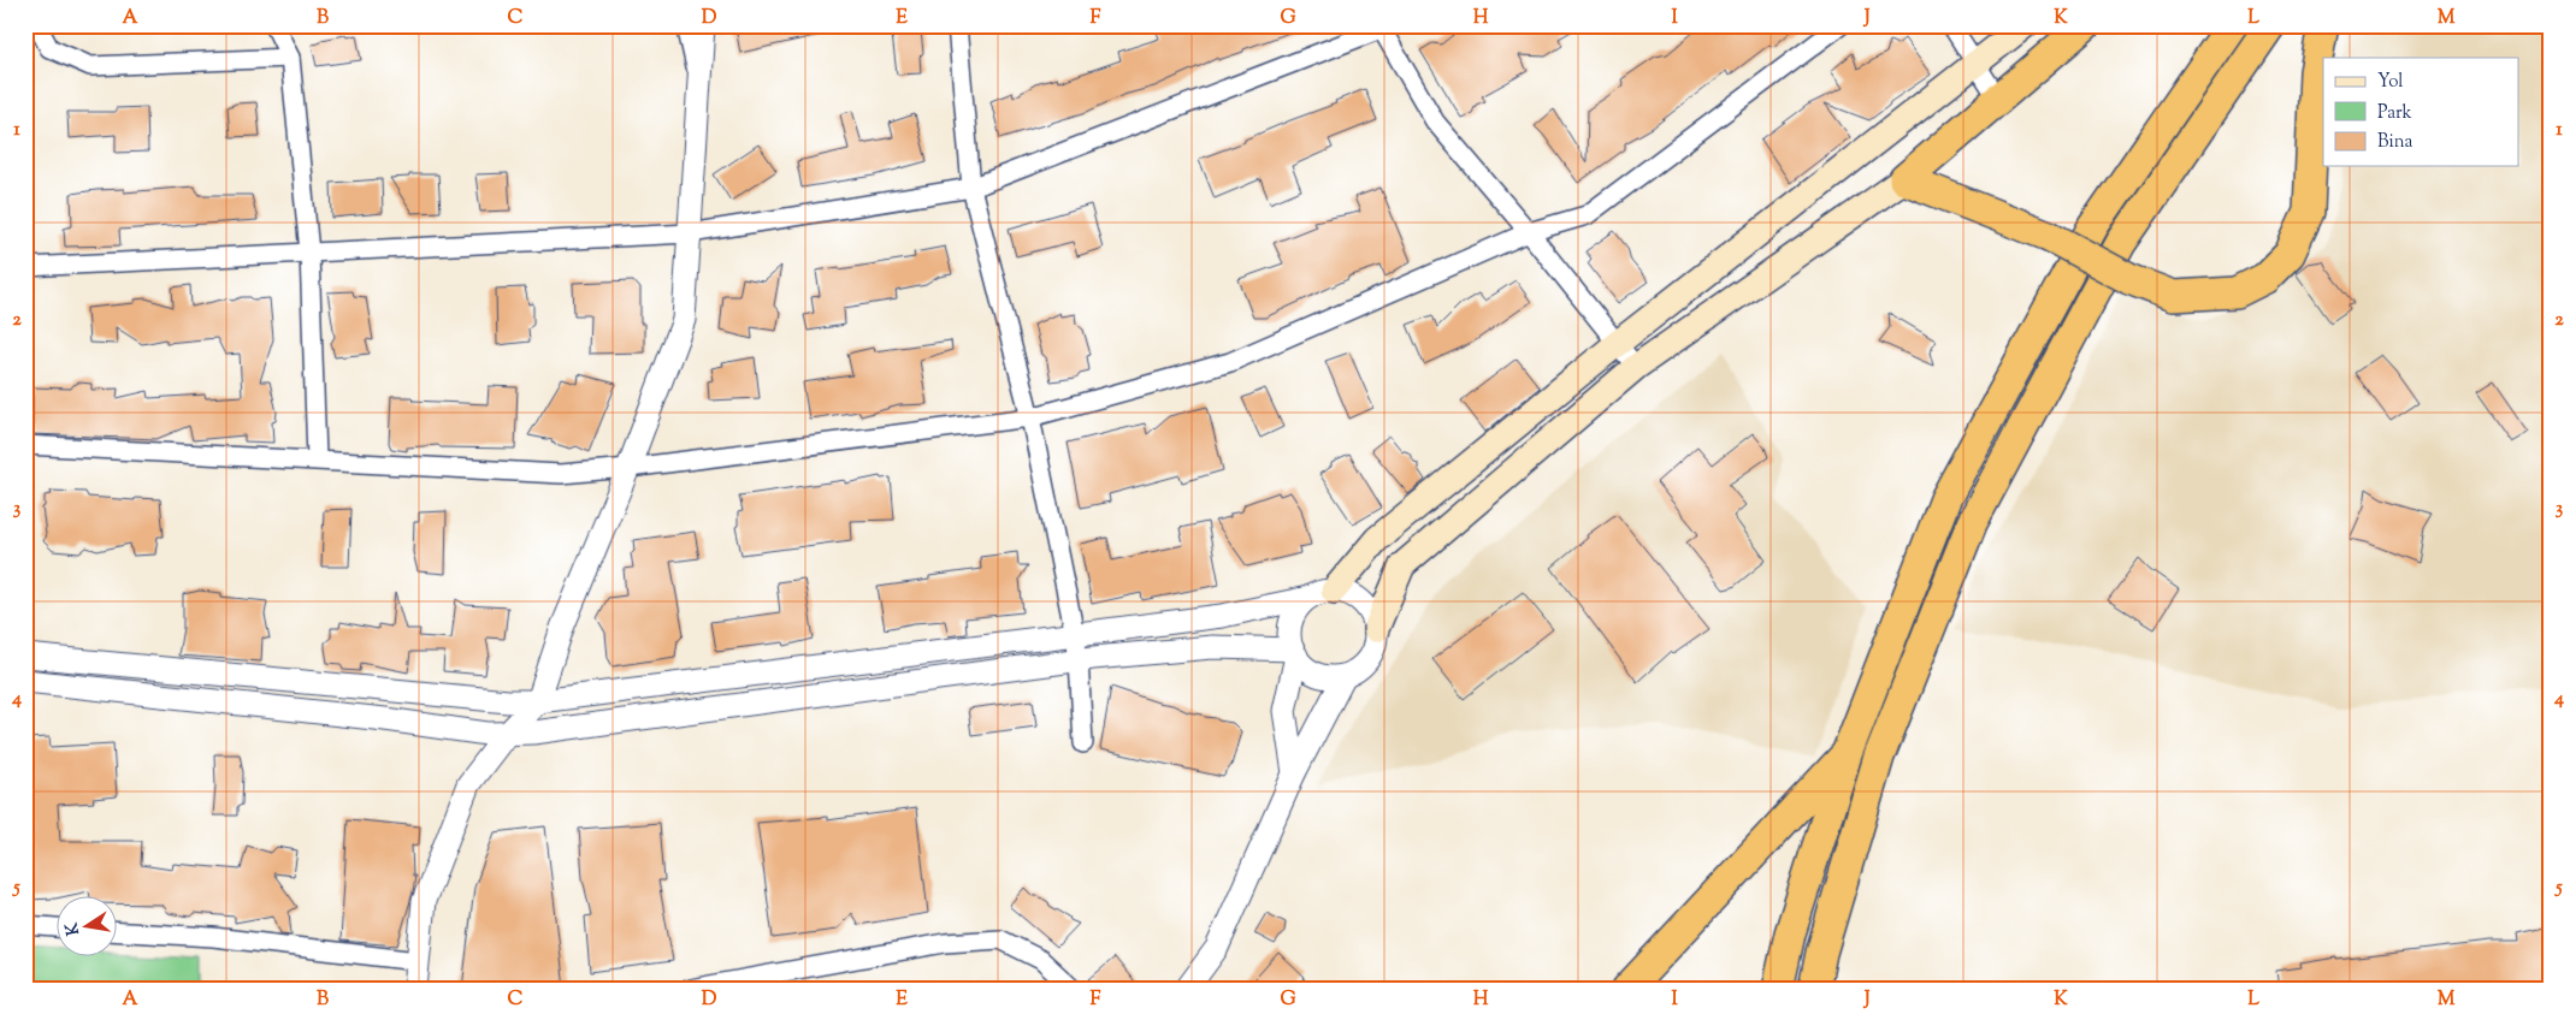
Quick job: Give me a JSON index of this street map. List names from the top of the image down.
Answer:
{
  "legend": ["Yol", "Park", "Bina"],
  "north": "left",
  "grid": {
    "columns": [
      "A",
      "B",
      "C",
      "D",
      "E",
      "F",
      "G",
      "H",
      "I",
      "J",
      "K",
      "L",
      "M"
    ],
    "rows": [
      "1",
      "2",
      "3",
      "4",
      "5"
    ]
  }
}
